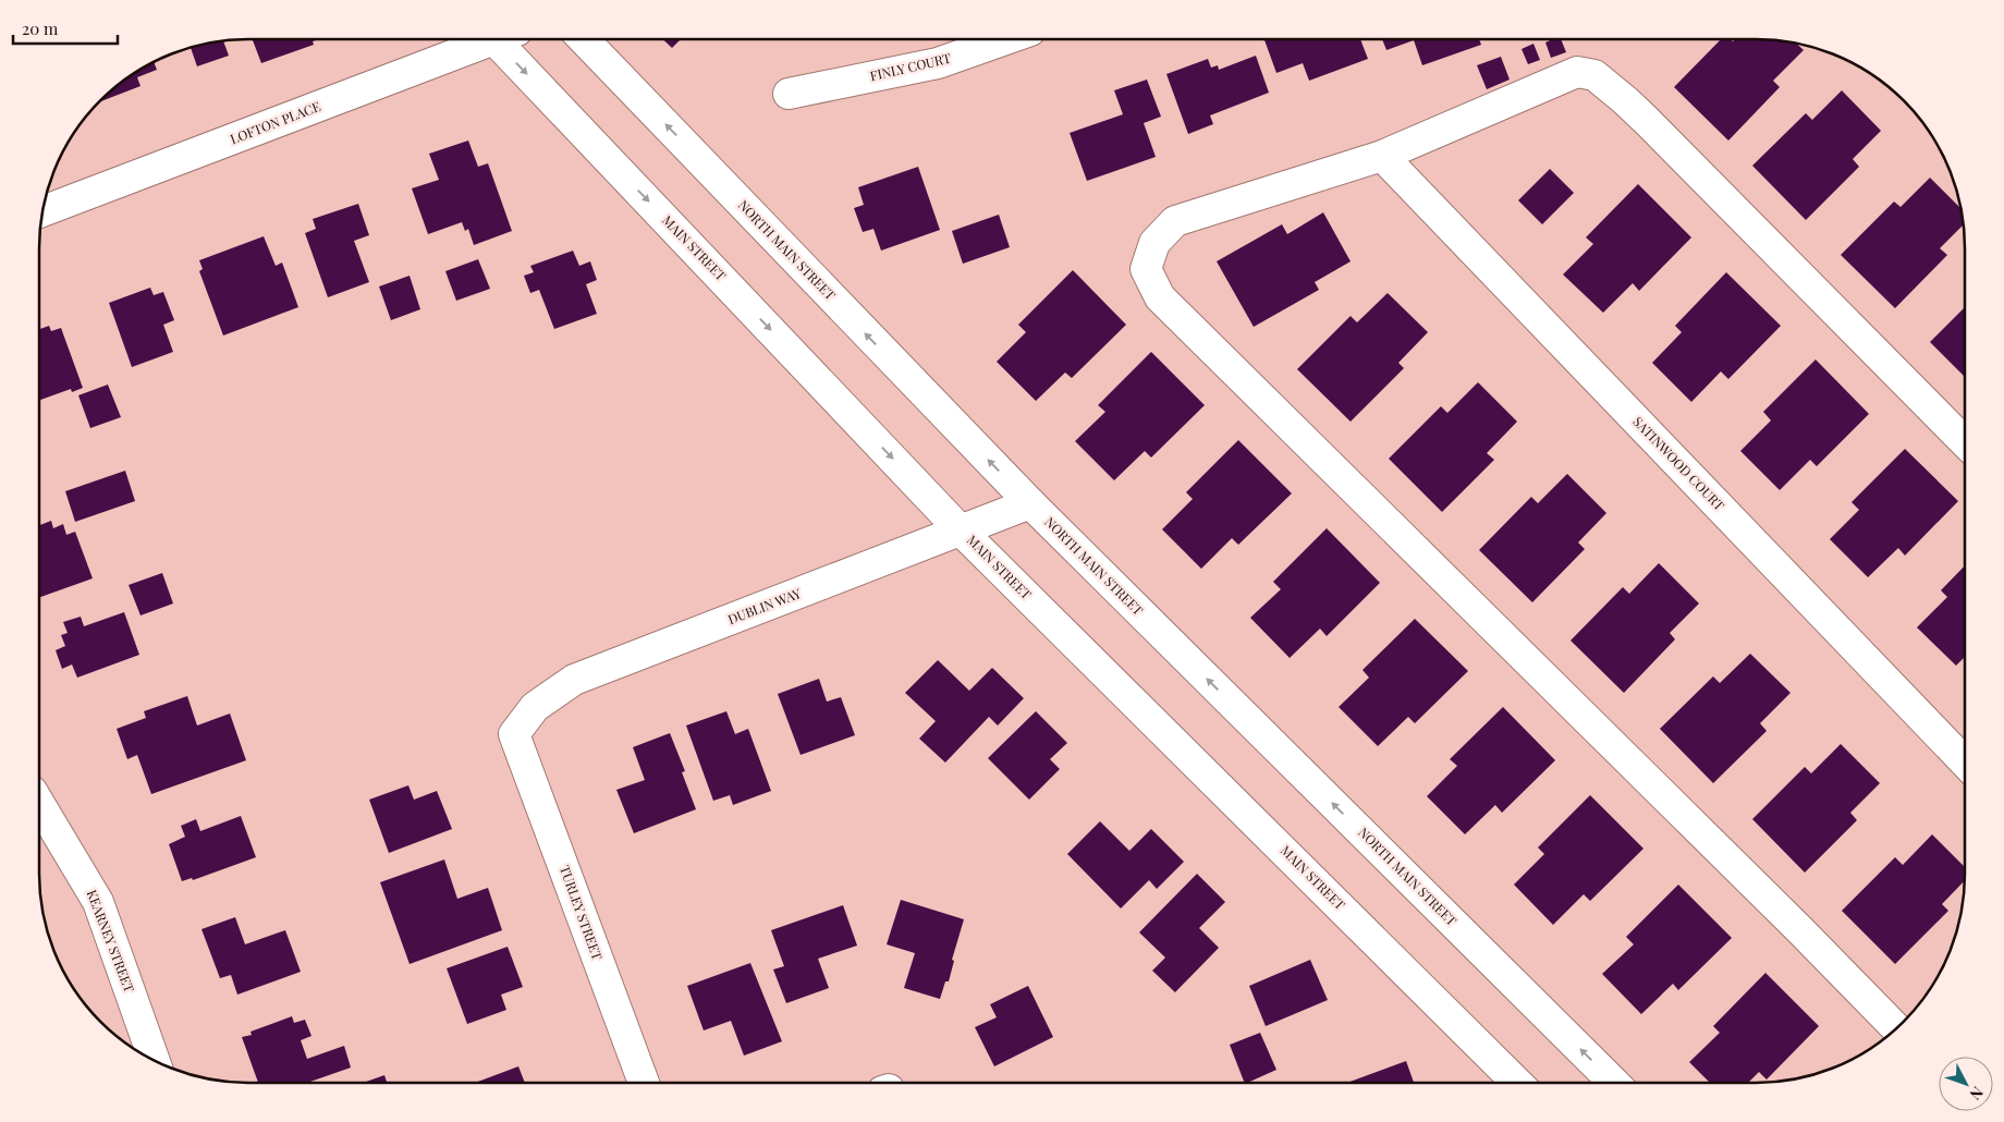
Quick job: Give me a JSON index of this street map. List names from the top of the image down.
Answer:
{
  "streets": {
    "main road": [
      "FINLY COURT",
      "LOFTON PLACE",
      "MAIN STREET",
      "NORTH MAIN STREET",
      "SATINWOOD COURT",
      "DUBLIN WAY",
      "TURLEY STREET",
      "KEARNEY STREET"
    ]
  },
  "crossings": [
    ["MAIN STREET", "DUBLIN WAY"],
    ["NORTH MAIN STREET", "DUBLIN WAY"],
    ["DUBLIN WAY", "TURLEY STREET"]
  ],
  "one_way": ["MAIN STREET", "NORTH MAIN STREET"],
  "scale_bar": "20 m",
  "north": "bottom right"
}
